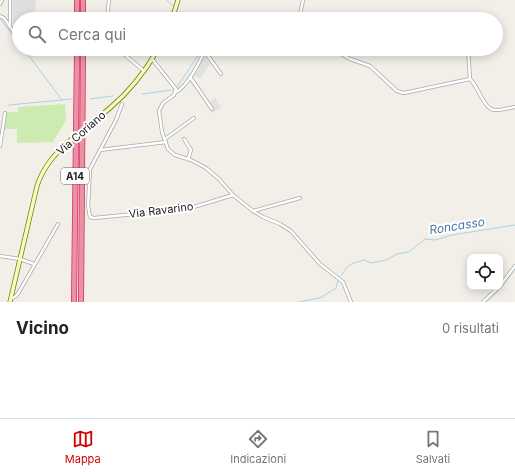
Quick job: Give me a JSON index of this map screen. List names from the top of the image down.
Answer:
{
  "streets": {
    "highway": ["A14"],
    "main road": ["Via Coriano"],
    "street": ["Via Ravarino"]
  },
  "crossings": [
    ["Via Coriano", "Via Ravarino"]
  ],
  "water": ["Roncasso"],
  "page": {
    "search": "Cerca qui",
    "heading": ["Vicino", "0 risultati"],
    "nav": ["Mappa", "Indicazioni", "Salvati"]
  }
}
